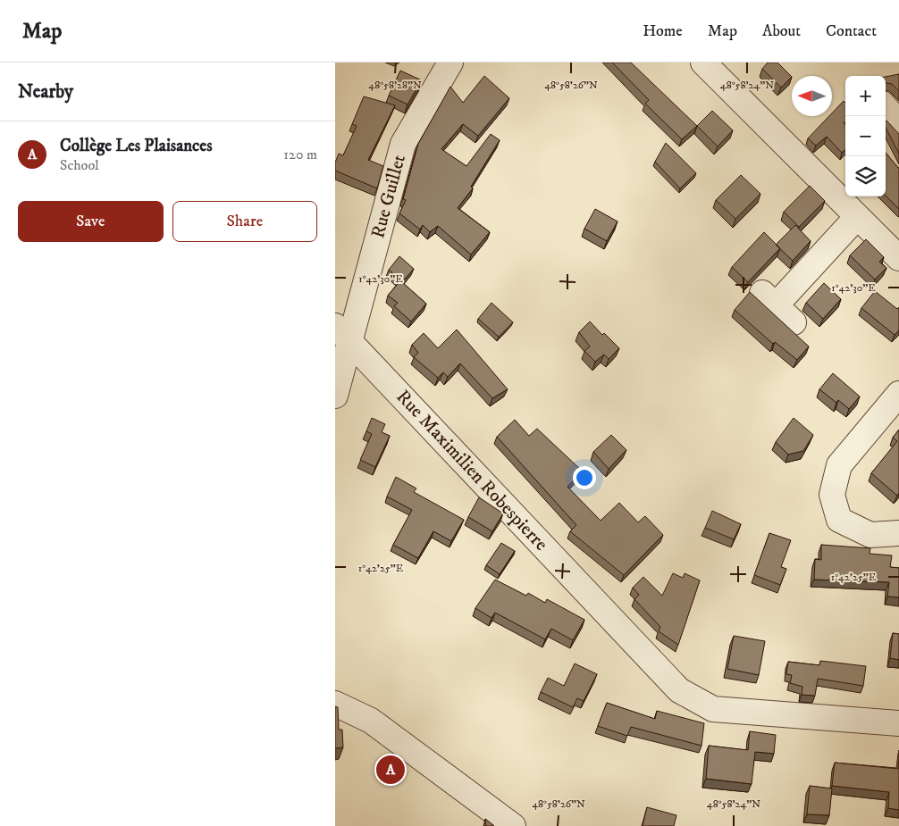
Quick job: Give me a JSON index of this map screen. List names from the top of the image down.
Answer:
{
  "streets": {
    "street": ["Rue Guillet", "Rue Maximilien Robespierre"]
  },
  "crossings": [
    ["Rue Guillet", "Rue Maximilien Robespierre"]
  ],
  "north": "left",
  "page": {
    "header": "Map",
    "nav": [
      "Home",
      "Map",
      "About",
      "Contact"
    ],
    "heading": "Nearby",
    "map_buttons": ["+", "−"],
    "list": [
      {
        "mark": "A",
        "name": "Collège Les Plaisances",
        "note": "School",
        "value": "120 m"
      }
    ],
    "buttons": ["Save", "Share"],
    "pins": "A"
  },
  "coordinates": [
    "48°58'28\"N",
    "48°58'26\"N",
    "48°58'24\"N",
    "1°42'30\"E",
    "1°42'25\"E"
  ]
}
